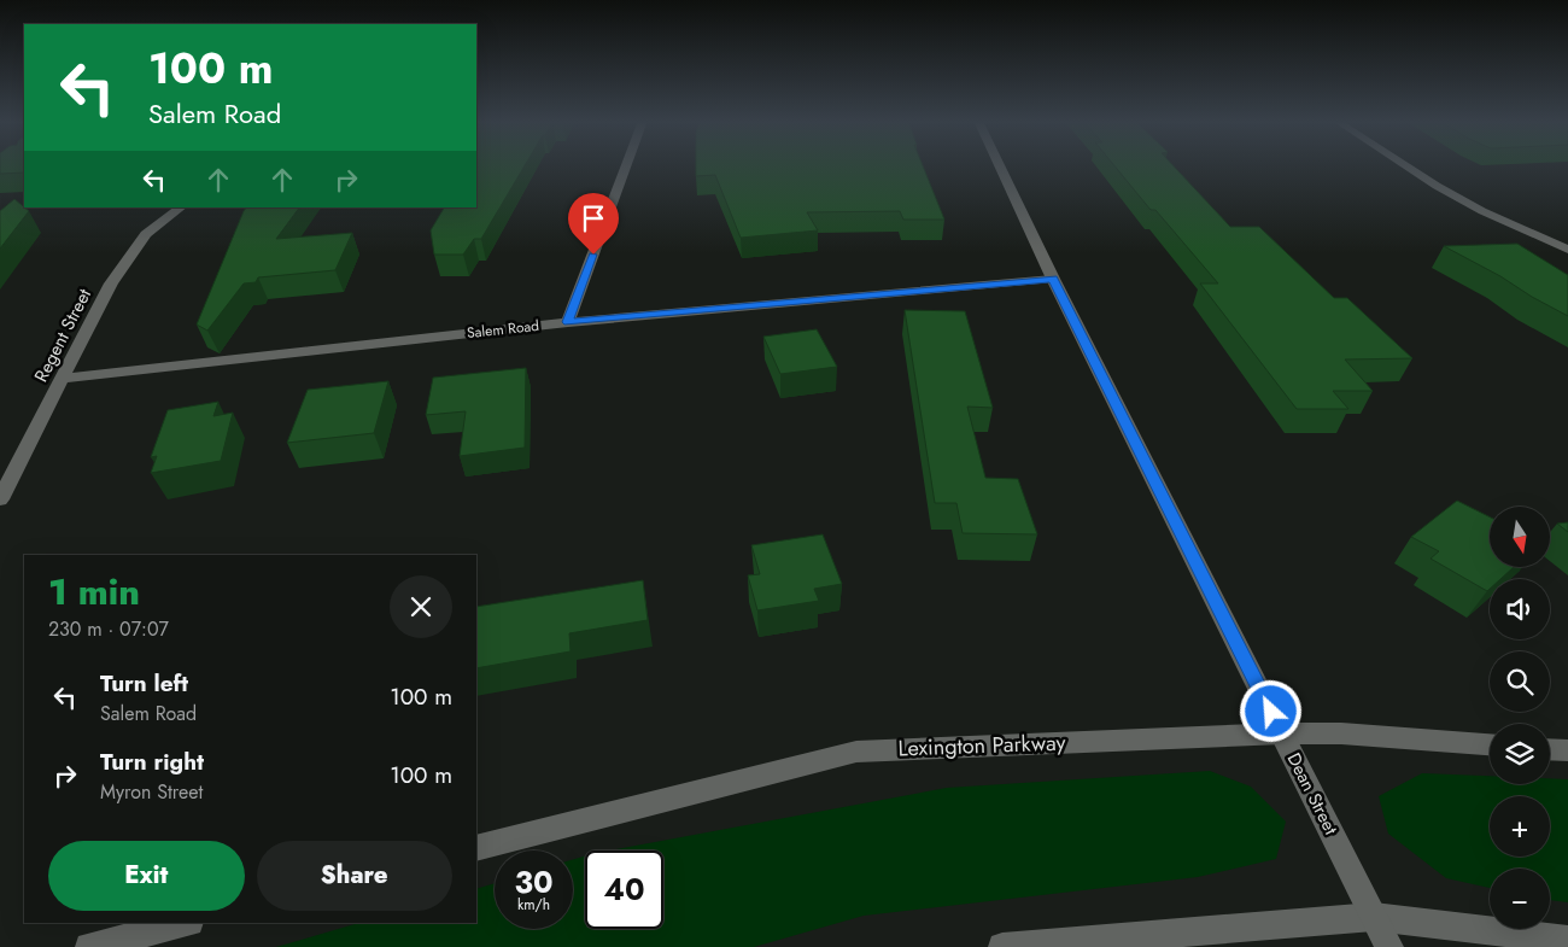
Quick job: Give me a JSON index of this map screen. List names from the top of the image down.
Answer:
{
  "streets": {
    "street": [
      "Salem Road",
      "Regent Street",
      "Lexington Parkway",
      "Dean Street"
    ]
  },
  "crossings": [
    ["Salem Road", "Regent Street"],
    ["Salem Road", "Dean Street"],
    ["Lexington Parkway", "Dean Street"]
  ],
  "north": "bottom",
  "page": {
    "turn": ["100 m", "Salem Road"],
    "map_buttons": ["+", "−"],
    "heading": ["1 min", "230 m · 07:07"],
    "list": [
      {
        "name": "Turn left",
        "note": "Salem Road",
        "value": "100 m"
      },
      {
        "name": "Turn right",
        "note": "Myron Street",
        "value": "100 m"
      }
    ],
    "buttons": ["Exit", "Share"],
    "speed": "30 km/h",
    "limit": "40"
  }
}
